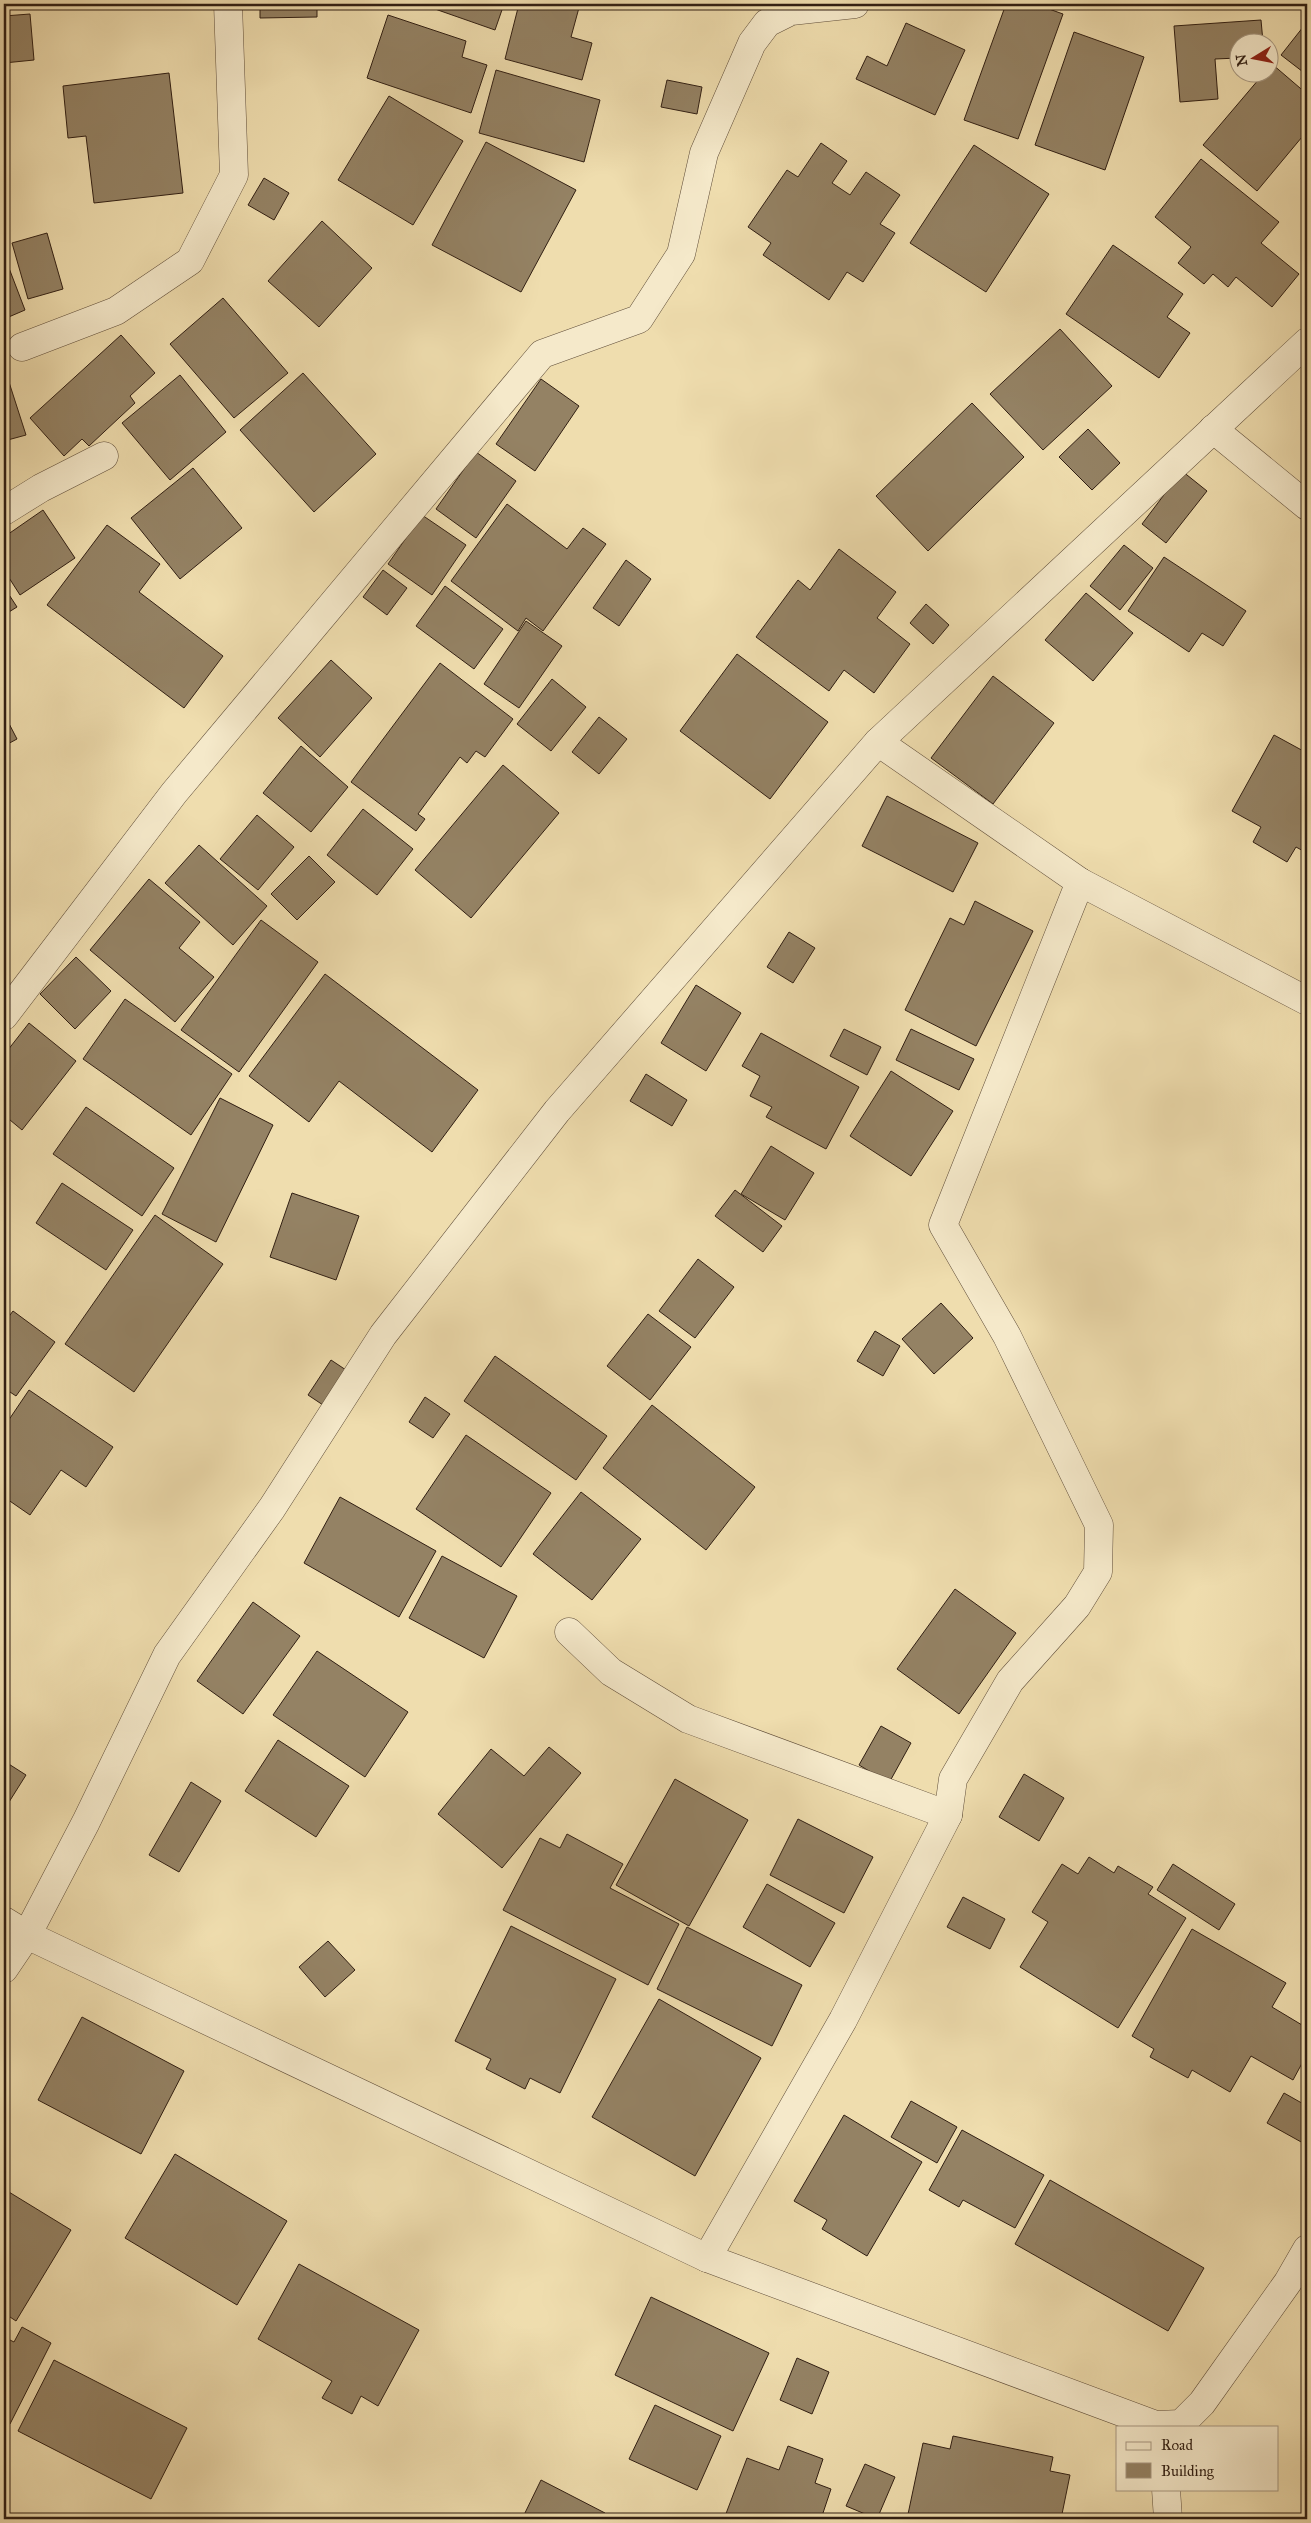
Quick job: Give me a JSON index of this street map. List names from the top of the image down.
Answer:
{
  "legend": ["Road", "Building"],
  "north": "left"
}
